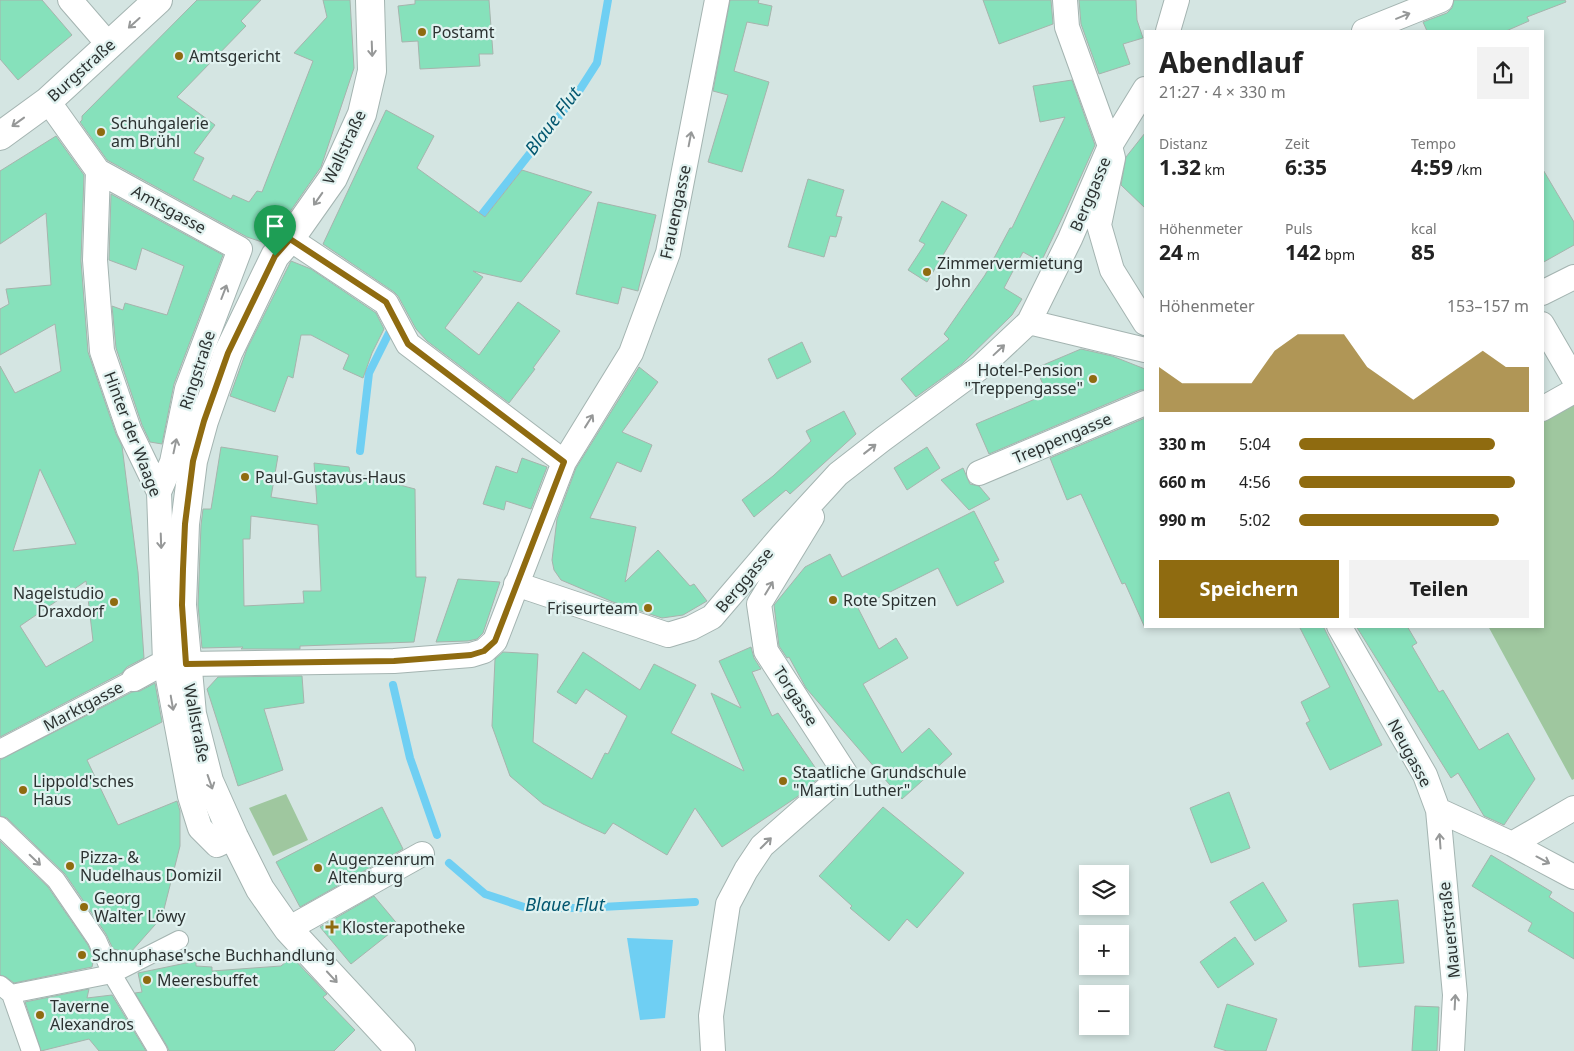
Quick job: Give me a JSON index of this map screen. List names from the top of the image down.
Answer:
{
  "streets": {
    "street": [
      "Burgstraße",
      "Wallstraße",
      "Berggasse",
      "Amtsgasse",
      "Frauengasse",
      "Ringstraße",
      "Hinter der Waage",
      "Treppengasse",
      "Torgasse",
      "Marktgasse",
      "Neugasse",
      "Mauerstraße"
    ]
  },
  "crossings": [
    ["Wallstraße", "Hinter der Waage"],
    ["Wallstraße", "Marktgasse"],
    ["Berggasse", "Torgasse"],
    ["Amtsgasse", "Ringstraße"],
    ["Amtsgasse", "Hinter der Waage"],
    ["Ringstraße", "Hinter der Waage"],
    ["Hinter der Waage", "Marktgasse"],
    ["Neugasse", "Mauerstraße"]
  ],
  "one_way": [
    "Burgstraße",
    "Wallstraße",
    "Frauengasse",
    "Ringstraße",
    "Hinter der Waage",
    "Torgasse",
    "Mauerstraße"
  ],
  "water": ["Blaue Flut"],
  "places": {
    "other": [
      "Postamt",
      "Amtsgericht",
      "Schuhgalerie am Brühl",
      "Zimmervermietung John",
      "Hotel-Pension \"Treppengasse\"",
      "Paul-Gustavus-Haus",
      "Rote Spitzen",
      "Nagelstudio Draxdorf",
      "Friseurteam",
      "Staatliche Grundschule \"Martin Luther\"",
      "Lippold'sches Haus",
      "Pizza- & Nudelhaus Domizil",
      "Augenzenrum Altenburg",
      "Georg Walter Löwy",
      "Schnuphase'sche Buchhandlung",
      "Meeresbuffet",
      "Taverne Alexandros"
    ],
    "health": ["Klosterapotheke"]
  },
  "page": {
    "heading": ["Abendlauf", "21:27 · 4 × 330 m"],
    "stats": [
      ["Distanz", "1.32 km"],
      ["Zeit", "6:35"],
      ["Tempo", "4:59 /km"],
      ["Höhenmeter", "24 m"],
      ["Puls", "142 bpm"],
      ["kcal", "85"]
    ],
    "chart": ["Höhenmeter", "153–157 m"],
    "list": [
      {
        "name": "330 m",
        "note": "5:04"
      },
      {
        "name": "660 m",
        "note": "4:56"
      },
      {
        "name": "990 m",
        "note": "5:02"
      }
    ],
    "buttons": ["Speichern", "Teilen"],
    "map_buttons": ["+", "−"]
  }
}
